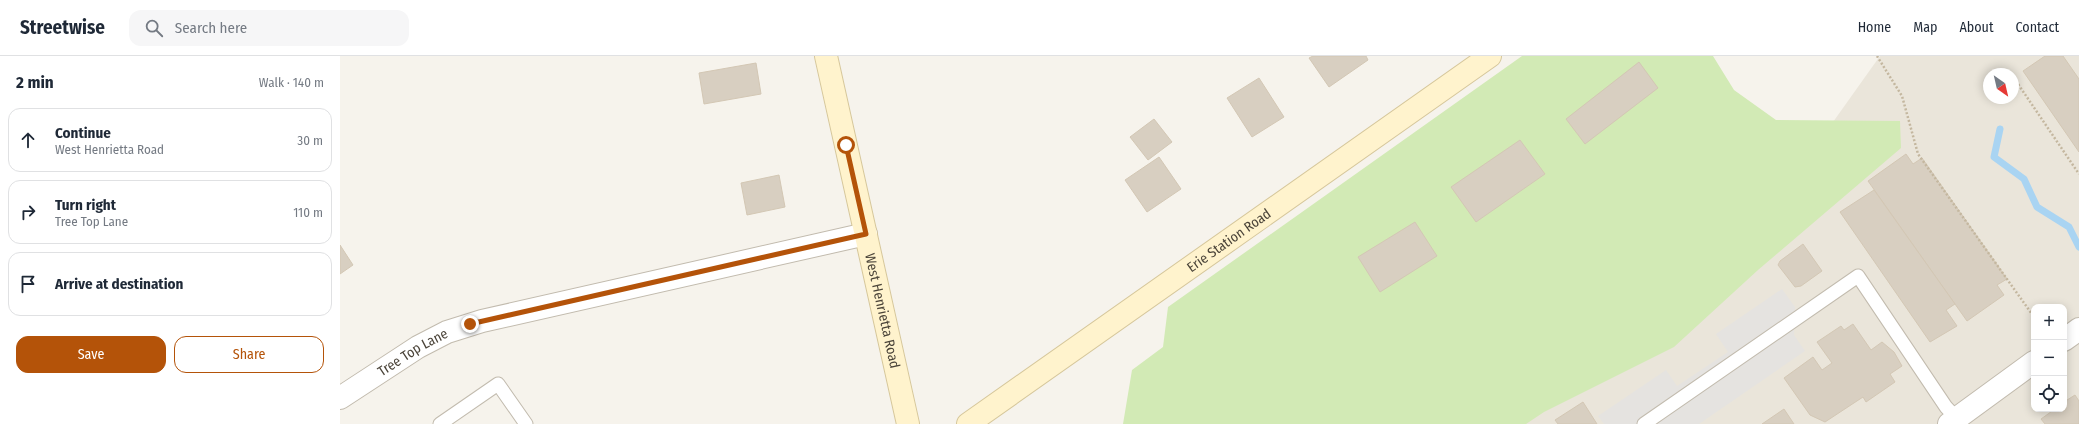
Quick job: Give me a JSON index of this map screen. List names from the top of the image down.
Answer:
{
  "streets": {
    "main road": ["Erie Station Road", "West Henrietta Road"],
    "street": ["Tree Top Lane"]
  },
  "crossings": [
    ["West Henrietta Road", "Tree Top Lane"]
  ],
  "north": "bottom right",
  "page": {
    "header": "Streetwise",
    "search": "Search here",
    "nav": [
      "Home",
      "Map",
      "About",
      "Contact"
    ],
    "heading": ["2 min", "Walk · 140 m"],
    "list": [
      ["Continue", "West Henrietta Road", "30 m"],
      ["Turn right", "Tree Top Lane", "110 m"],
      "Arrive at destination"
    ],
    "map_buttons": ["+", "−"],
    "buttons": ["Save", "Share"]
  }
}
